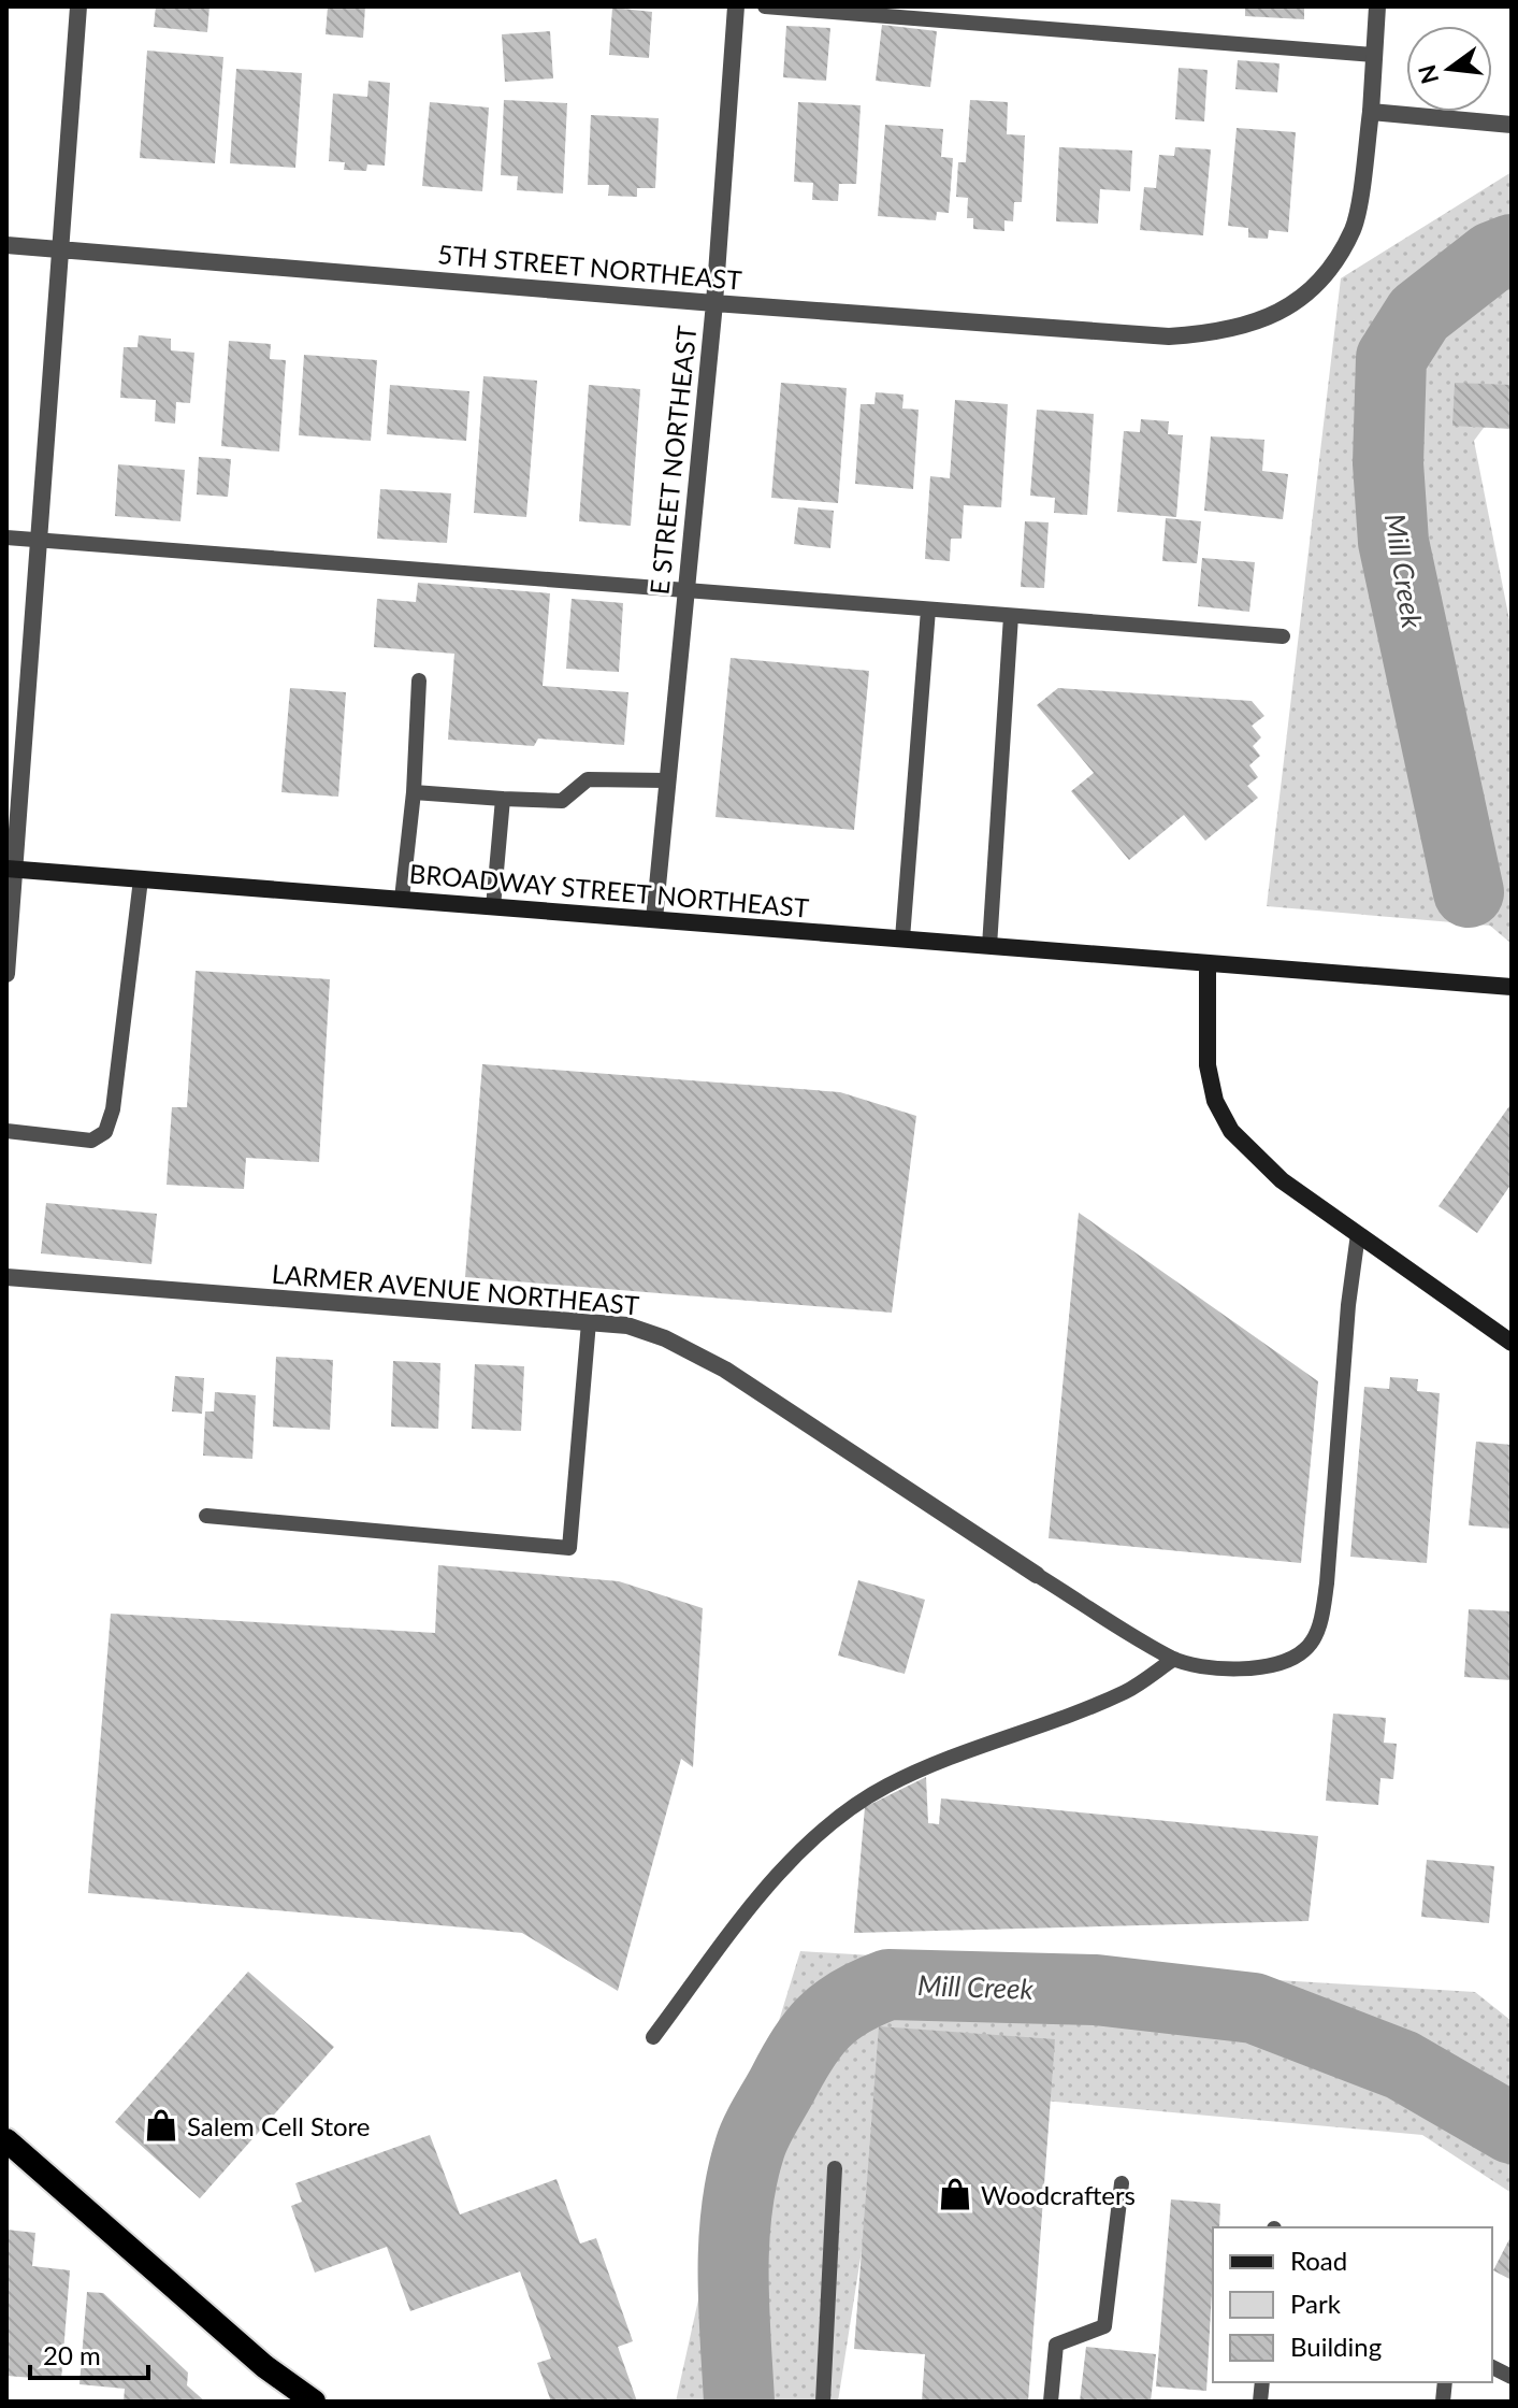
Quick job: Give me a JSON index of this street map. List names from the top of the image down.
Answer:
{
  "streets": {
    "main road": ["BROADWAY STREET NORTHEAST"],
    "street": ["5TH STREET NORTHEAST", "E STREET NORTHEAST", "LARMER AVENUE NORTHEAST"]
  },
  "crossings": [
    ["5TH STREET NORTHEAST", "E STREET NORTHEAST"],
    ["E STREET NORTHEAST", "BROADWAY STREET NORTHEAST"]
  ],
  "water": ["Mill Creek"],
  "places": {
    "shop": ["Salem Cell Store", "Woodcrafters"]
  },
  "legend": ["Road", "Park", "Building"],
  "scale_bar": "20 m",
  "north": "left"
}
